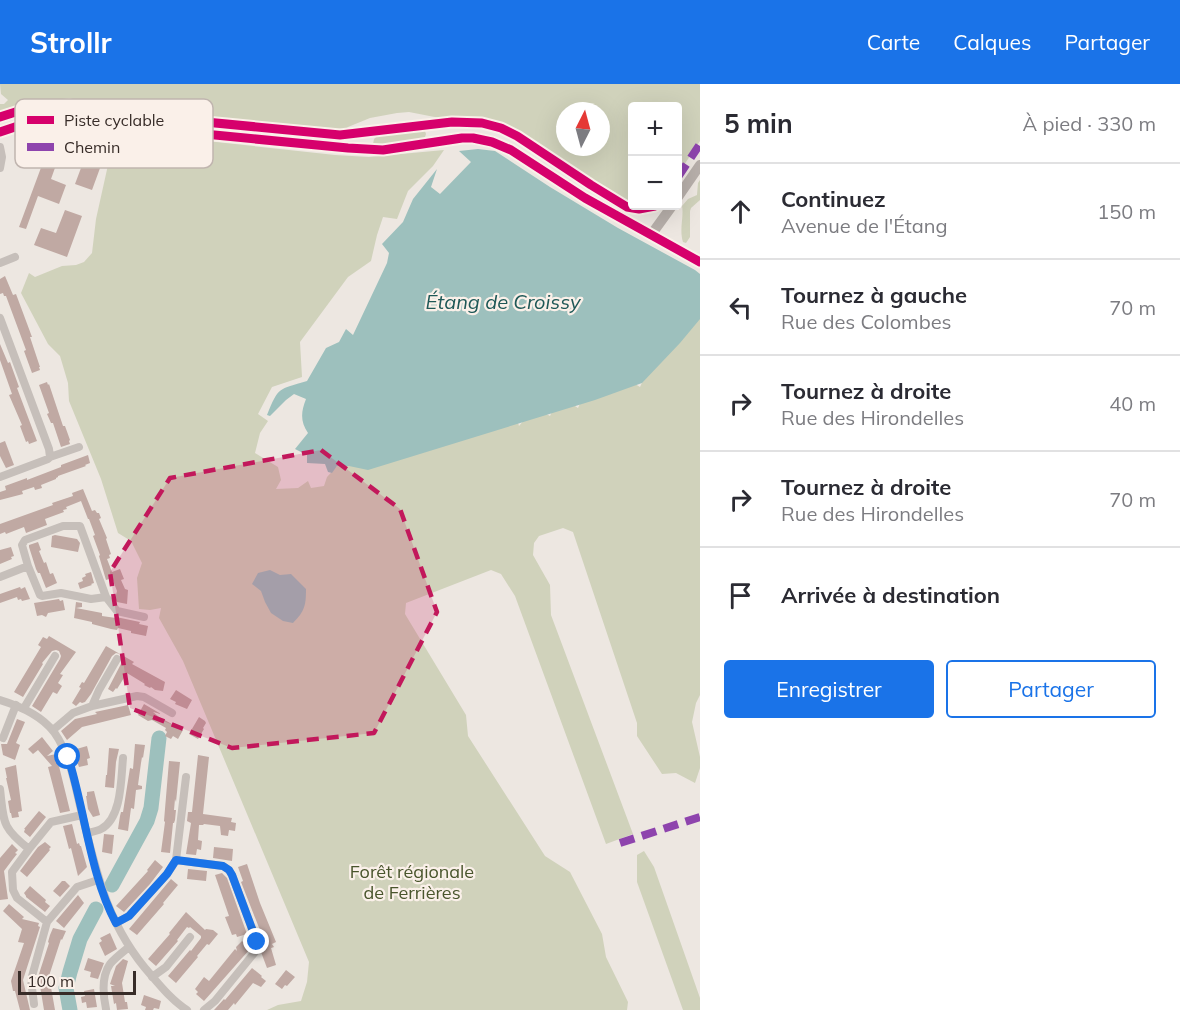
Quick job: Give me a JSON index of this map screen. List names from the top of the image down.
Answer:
{
  "water": ["Étang de Croissy"],
  "parks": ["Forêt régionale de Ferrières"],
  "legend": ["Piste cyclable", "Chemin"],
  "scale_bar": "100 m",
  "north": "top",
  "page": {
    "header": "Strollr",
    "nav": ["Carte", "Calques", "Partager"],
    "heading": ["5 min", "À pied · 330 m"],
    "map_buttons": ["+", "−"],
    "list": [
      ["Continuez", "Avenue de l'Étang", "150 m"],
      ["Tournez à gauche", "Rue des Colombes", "70 m"],
      ["Tournez à droite", "Rue des Hirondelles", "40 m"],
      ["Tournez à droite", "Rue des Hirondelles", "70 m"],
      "Arrivée à destination"
    ],
    "buttons": ["Enregistrer", "Partager"],
    "scale": "100 m"
  }
}
